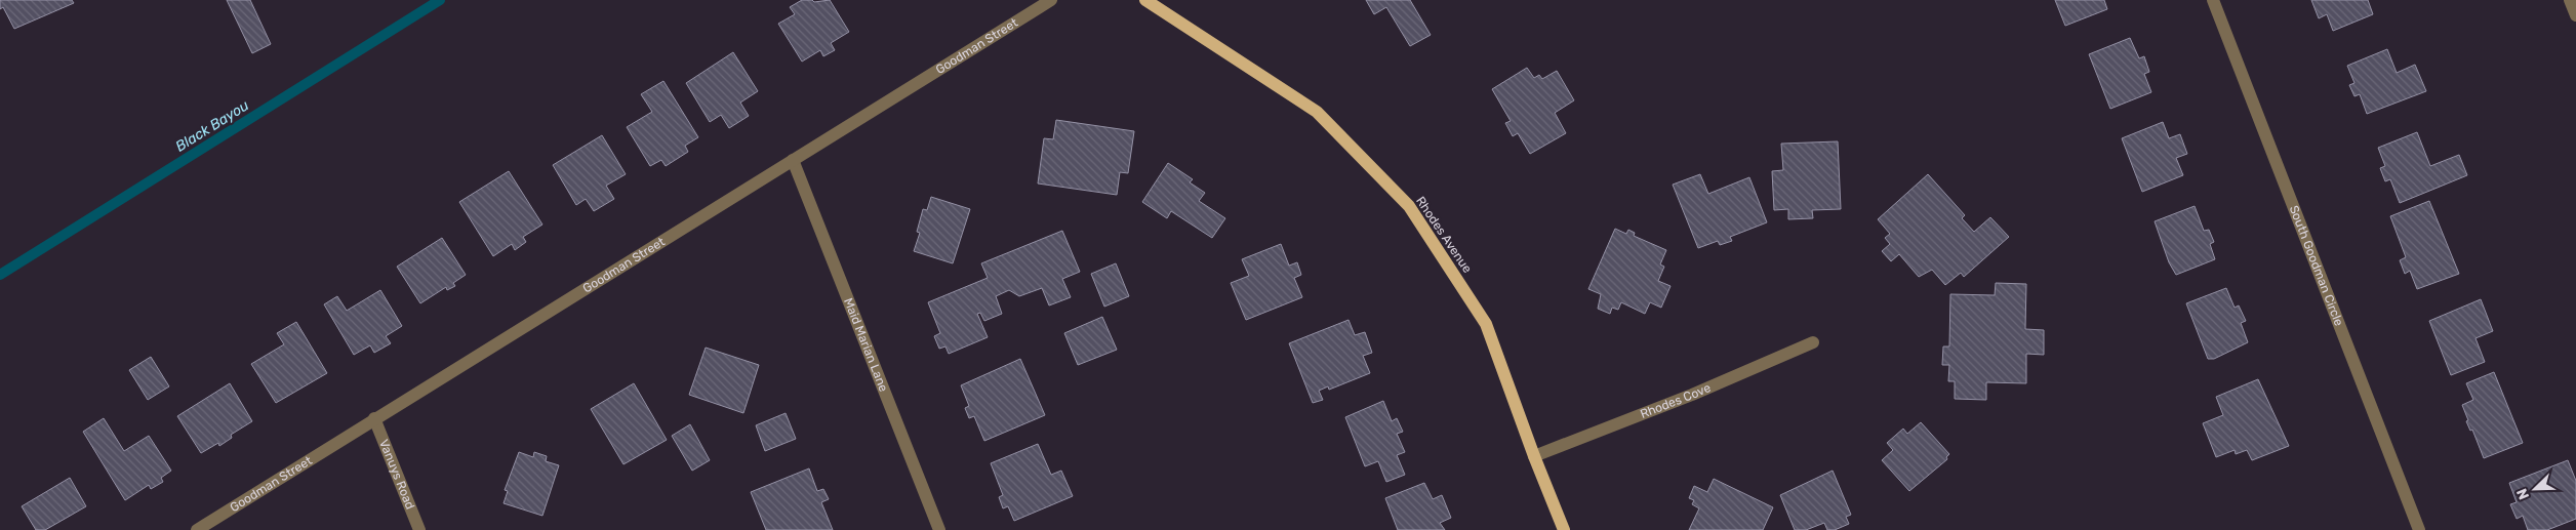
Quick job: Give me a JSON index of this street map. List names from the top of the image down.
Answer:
{
  "streets": {
    "main road": ["Rhodes Avenue"],
    "street": [
      "Goodman Street",
      "South Goodman Circle",
      "Maid Marian Lane",
      "Rhodes Cove",
      "Vanuys Road"
    ]
  },
  "crossings": [
    ["Goodman Street", "Maid Marian Lane"],
    ["Goodman Street", "Vanuys Road"],
    ["Rhodes Avenue", "Rhodes Cove"]
  ],
  "water": ["Black Bayou"],
  "north": "bottom left"
}
